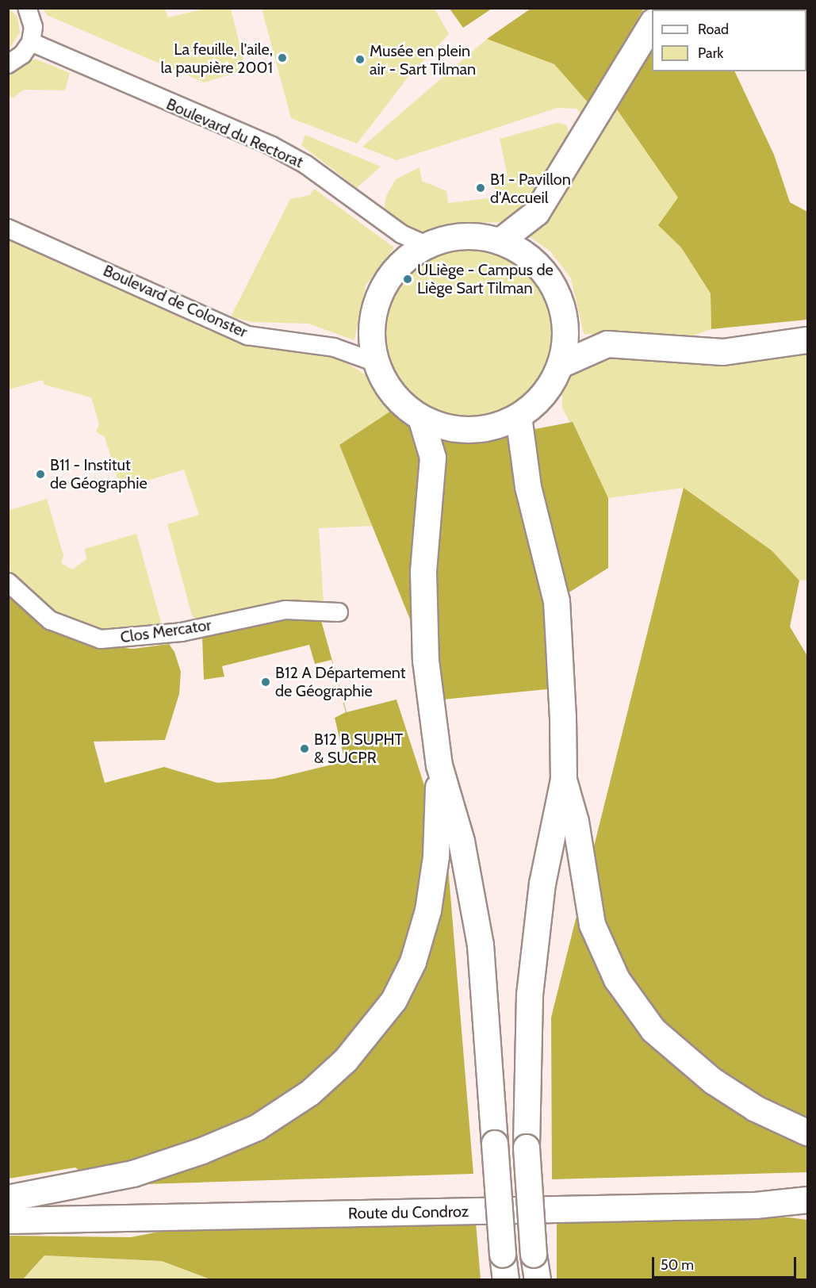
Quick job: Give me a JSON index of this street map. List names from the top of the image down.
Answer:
{
  "streets": {
    "main road": ["Route du Condroz"],
    "street": ["Boulevard du Rectorat", "Boulevard de Colonster", "Clos Mercator"]
  },
  "places": [
    "La feuille, l'aile, la paupière 2001",
    "Musée en plein air - Sart Tilman",
    "B1 - Pavillon d'Accueil",
    "ULiège - Campus de Liège Sart Tilman",
    "B11 - Institut de Géographie",
    "B12 A Département de Géographie",
    "B12 B SUPHT & SUCPR"
  ],
  "legend": ["Road", "Park"],
  "scale_bar": "50 m"
}
